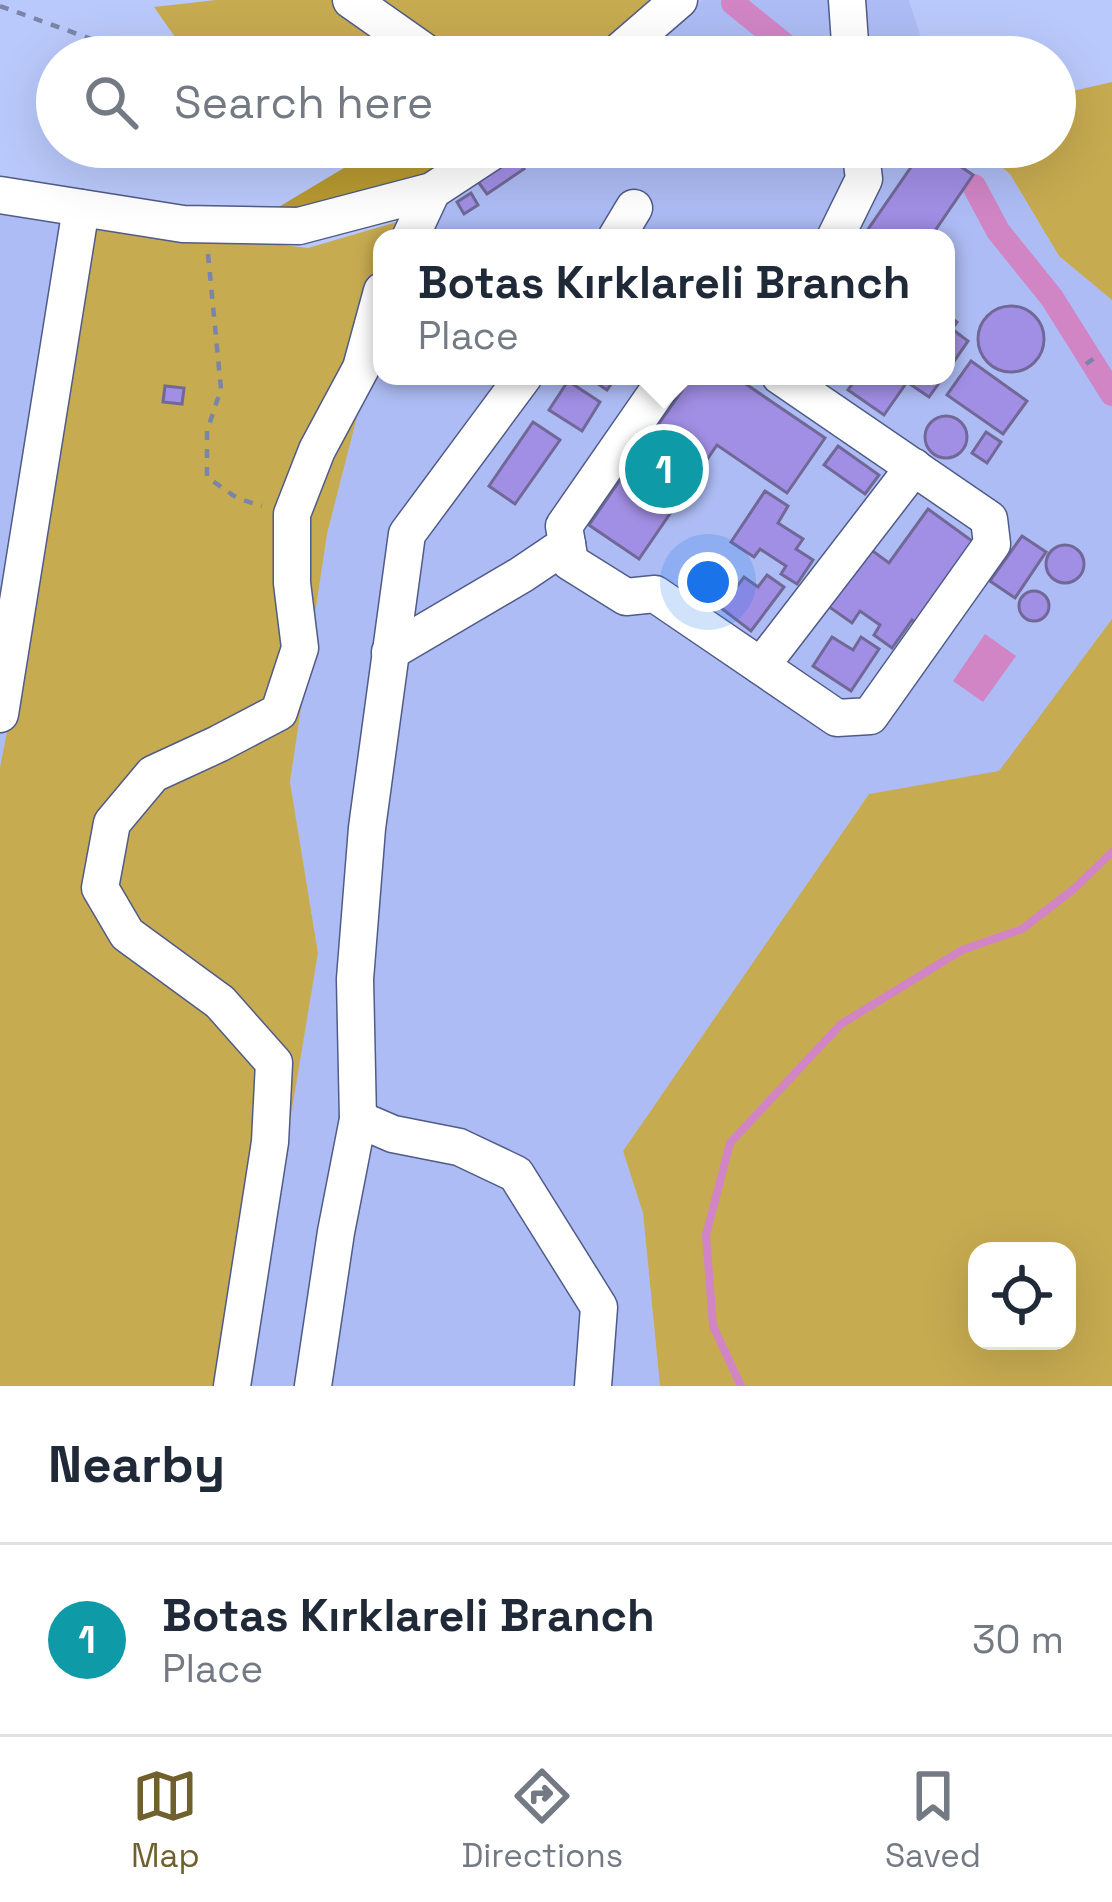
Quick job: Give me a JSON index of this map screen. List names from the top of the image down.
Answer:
{
  "page": {
    "search": "Search here",
    "popup": ["Botas Kırklareli Branch", "Place"],
    "pins": "1",
    "heading": "Nearby",
    "list": [
      {
        "mark": "1",
        "name": "Botas Kırklareli Branch",
        "note": "Place",
        "value": "30 m"
      }
    ],
    "nav": ["Map", "Directions", "Saved"]
  }
}
